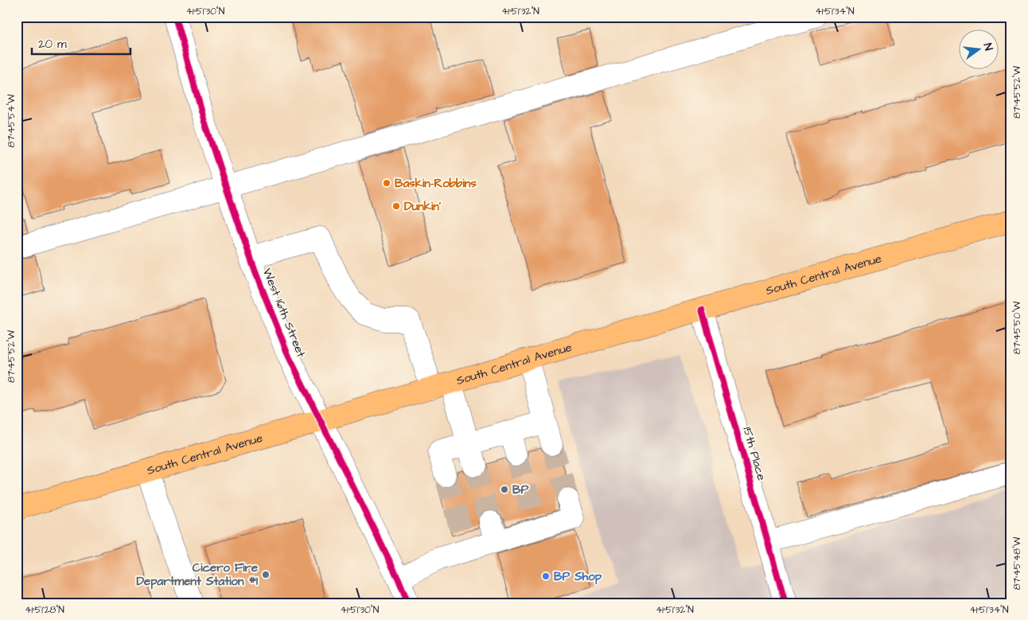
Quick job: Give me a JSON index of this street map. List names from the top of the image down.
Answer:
{
  "streets": {
    "main road": ["South Central Avenue"],
    "street": ["West 16th Street", "15th Place"]
  },
  "crossings": [
    ["South Central Avenue", "West 16th Street"],
    ["South Central Avenue", "15th Place"]
  ],
  "places": [
    "Baskin-Robbins",
    "Dunkin'",
    "BP",
    "Cicero Fire Department Station #1",
    "BP Shop"
  ],
  "scale_bar": "20 m",
  "north": "right",
  "coordinates": [
    "41°51'30\"N",
    "41°51'32\"N",
    "41°51'34\"N",
    "87°45'52\"W",
    "87°45'54\"W",
    "87°45'50\"W",
    "87°45'48\"W",
    "41°51'28\"N"
  ]
}
